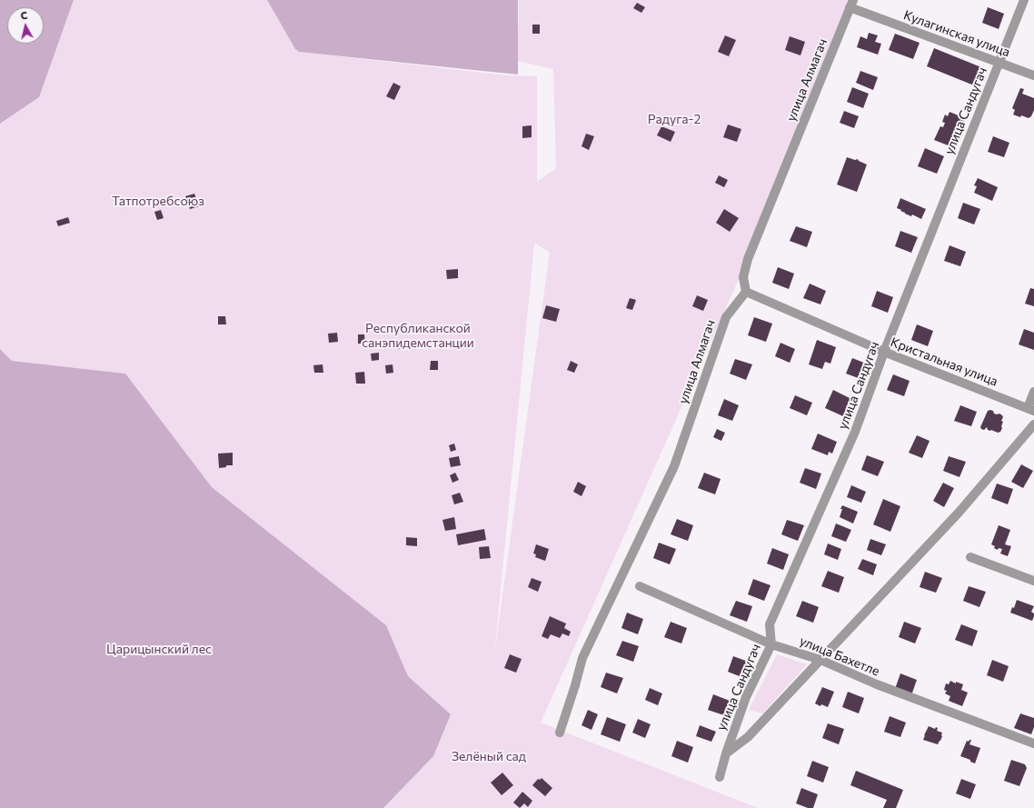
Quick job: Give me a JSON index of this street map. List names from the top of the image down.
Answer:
{
  "streets": {
    "street": [
      "Кулагинская улица",
      "улица Алмагач",
      "улица Сандугач",
      "Кристальная улица",
      "улица Бахетле"
    ]
  },
  "crossings": [
    ["Кулагинская улица", "улица Алмагач"],
    ["Кулагинская улица", "улица Сандугач"],
    ["улица Алмагач", "Кристальная улица"],
    ["улица Сандугач", "Кристальная улица"],
    ["улица Сандугач", "улица Бахетле"]
  ],
  "parks": [
    "Радуга-2",
    "Татпотребсоюз",
    "Республиканской санэпидемстанции",
    "Царицынский лес",
    "Зелёный сад"
  ],
  "north": "top"
}
